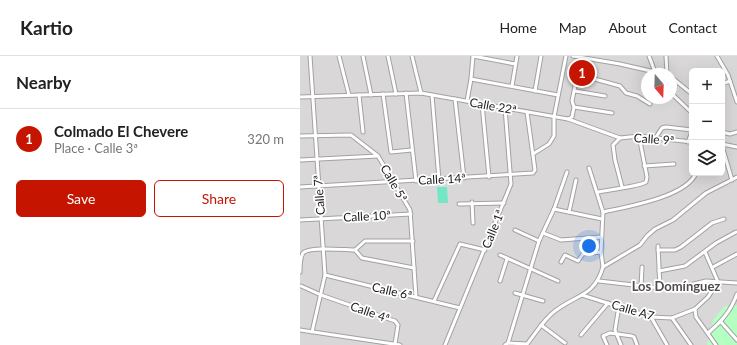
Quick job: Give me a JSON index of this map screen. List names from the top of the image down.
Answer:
{
  "streets": {
    "street": [
      "Calle 22ª",
      "Calle 9ª",
      "Calle 14ª",
      "Calle 5ª",
      "Calle 7ª",
      "Calle 10ª",
      "Calle 1ª",
      "Calle 6ª",
      "Calle A7",
      "Calle 4ª"
    ]
  },
  "crossings": [
    ["Calle 22ª", "Calle 9ª"],
    ["Calle 22ª", "Calle 1ª"],
    ["Calle 14ª", "Calle 5ª"],
    ["Calle 14ª", "Calle 7ª"],
    ["Calle 14ª", "Calle 1ª"],
    ["Calle 5ª", "Calle 7ª"],
    ["Calle 5ª", "Calle 10ª"],
    ["Calle 5ª", "Calle 6ª"],
    ["Calle 7ª", "Calle 10ª"],
    ["Calle 7ª", "Calle 6ª"],
    ["Calle 7ª", "Calle 4ª"],
    ["Calle 1ª", "Calle 6ª"]
  ],
  "districts": ["Los Domínguez"],
  "north": "bottom",
  "page": {
    "header": "Kartio",
    "nav": [
      "Home",
      "Map",
      "About",
      "Contact"
    ],
    "heading": "Nearby",
    "pins": "1",
    "map_buttons": ["+", "−"],
    "list": [
      {
        "mark": "1",
        "name": "Colmado El Chevere",
        "note": "Place · Calle 3ª",
        "value": "320 m"
      }
    ],
    "buttons": ["Save", "Share"]
  }
}
